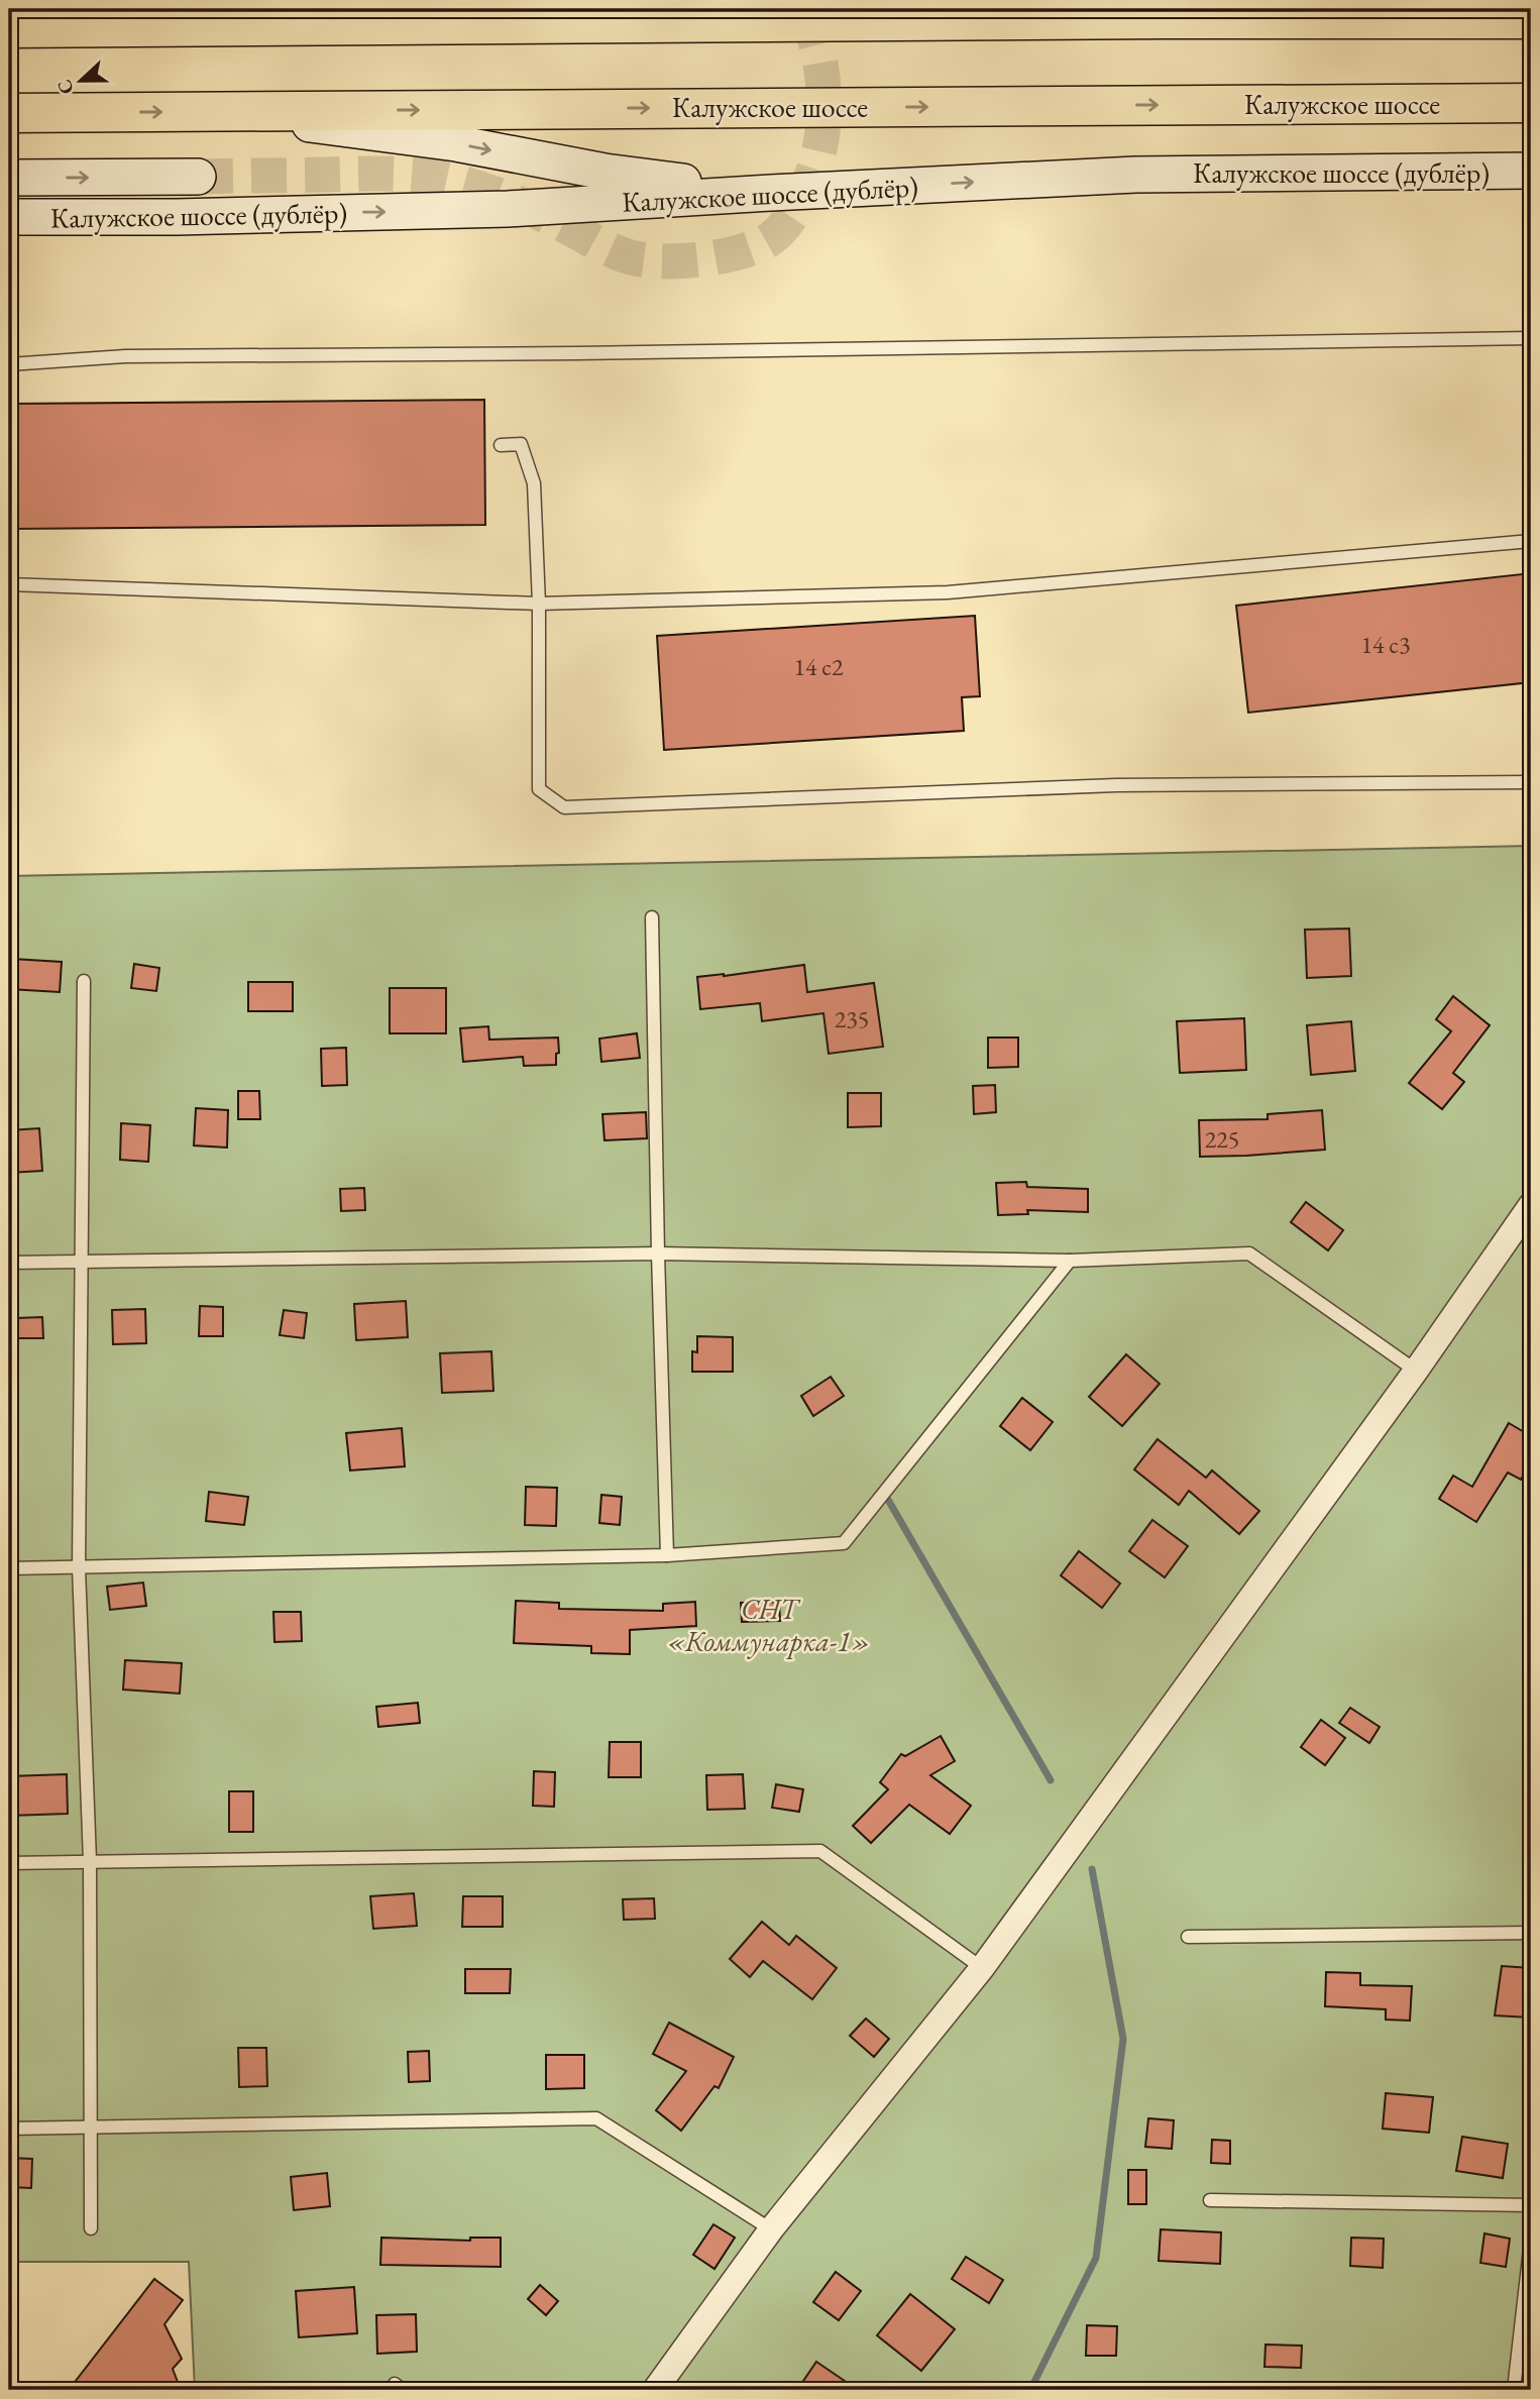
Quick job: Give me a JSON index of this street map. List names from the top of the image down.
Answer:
{
  "streets": {
    "highway": ["Калужское шоссе"],
    "main road": ["Калужское шоссе (дублёр)"]
  },
  "parks": ["СНТ «Коммунарка-1»"],
  "house_numbers": [
    "14 с3",
    "14 с2",
    "235",
    "225"
  ],
  "north": "left"
}
